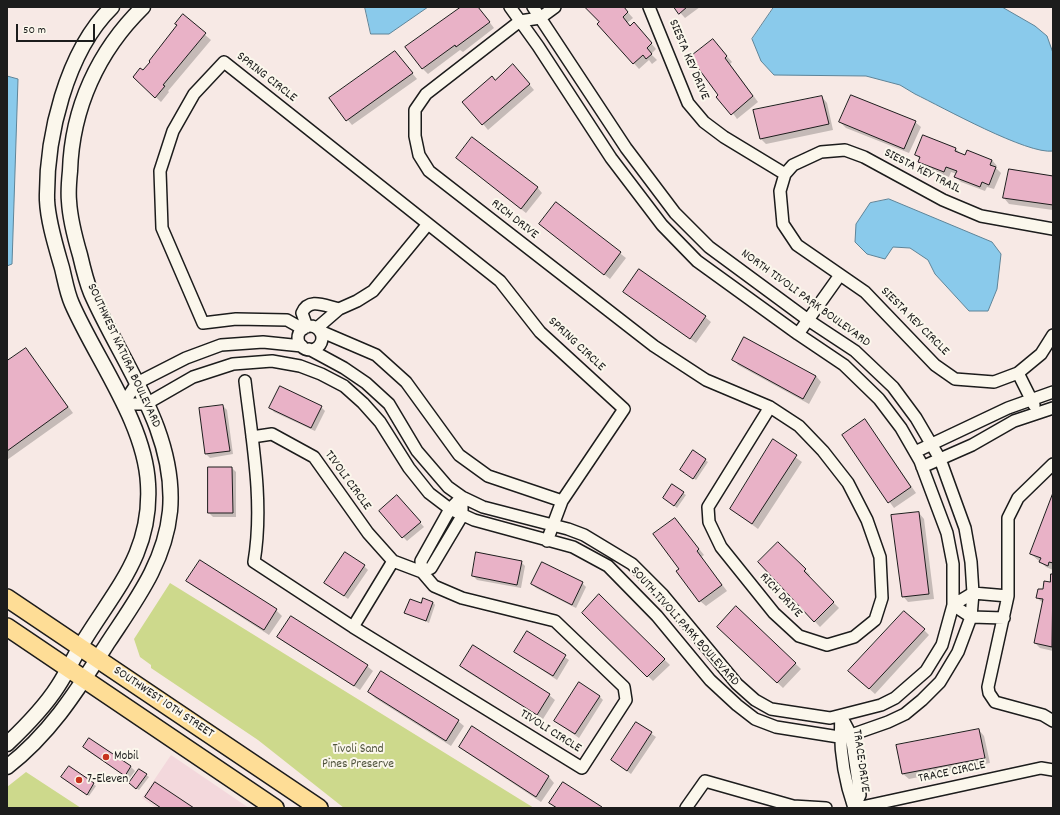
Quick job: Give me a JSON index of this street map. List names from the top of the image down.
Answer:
{
  "streets": {
    "main road": ["SOUTHWEST 10TH STREET"],
    "street": [
      "SIESTA KEY DRIVE",
      "SPRING CIRCLE",
      "SIESTA KEY TRAIL",
      "RICH DRIVE",
      "NORTH TIVOLI PARK BOULEVARD",
      "SIESTA KEY CIRCLE",
      "SOUTHWEST NATURA BOULEVARD",
      "TIVOLI CIRCLE",
      "SOUTH TIVOLI PARK BOULEVARD",
      "TRACE DRIVE",
      "TRACE CIRCLE"
    ]
  },
  "crossings": [
    ["SIESTA KEY DRIVE", "SIESTA KEY TRAIL"],
    ["SIESTA KEY DRIVE", "SIESTA KEY CIRCLE"],
    ["SPRING CIRCLE", "SOUTH TIVOLI PARK BOULEVARD"],
    ["SIESTA KEY TRAIL", "SIESTA KEY CIRCLE"],
    ["RICH DRIVE", "NORTH TIVOLI PARK BOULEVARD"],
    ["NORTH TIVOLI PARK BOULEVARD", "SOUTH TIVOLI PARK BOULEVARD"],
    ["NORTH TIVOLI PARK BOULEVARD", "TRACE DRIVE"],
    ["SOUTHWEST NATURA BOULEVARD", "SOUTH TIVOLI PARK BOULEVARD"],
    ["SOUTHWEST NATURA BOULEVARD", "SOUTHWEST 10TH STREET"],
    ["SOUTH TIVOLI PARK BOULEVARD", "TRACE DRIVE"],
    ["TRACE DRIVE", "TRACE CIRCLE"]
  ],
  "parks": ["Tivoli Sand Pines Preserve"],
  "places": ["Mobil", "7-Eleven"],
  "scale_bar": "50 m"
}
